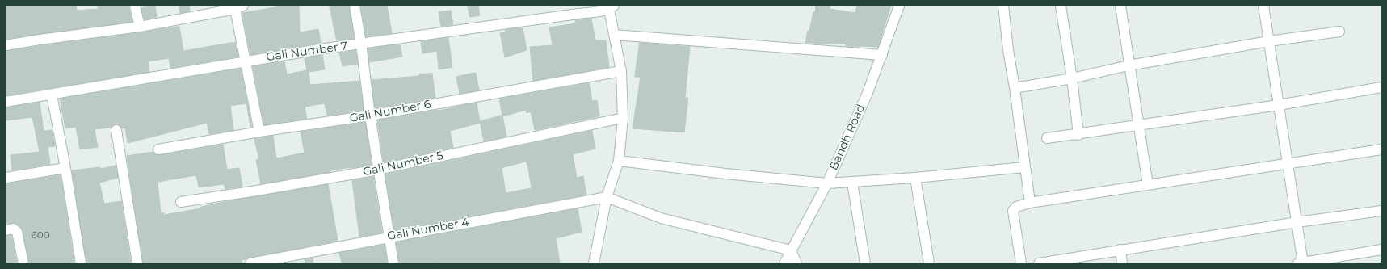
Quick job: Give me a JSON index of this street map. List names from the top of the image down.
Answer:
{
  "streets": {
    "street": [
      "Gali Number 7",
      "Gali Number 6",
      "Bandh Road",
      "Gali Number 5",
      "Gali Number 4"
    ]
  },
  "house_numbers": ["600"]
}
